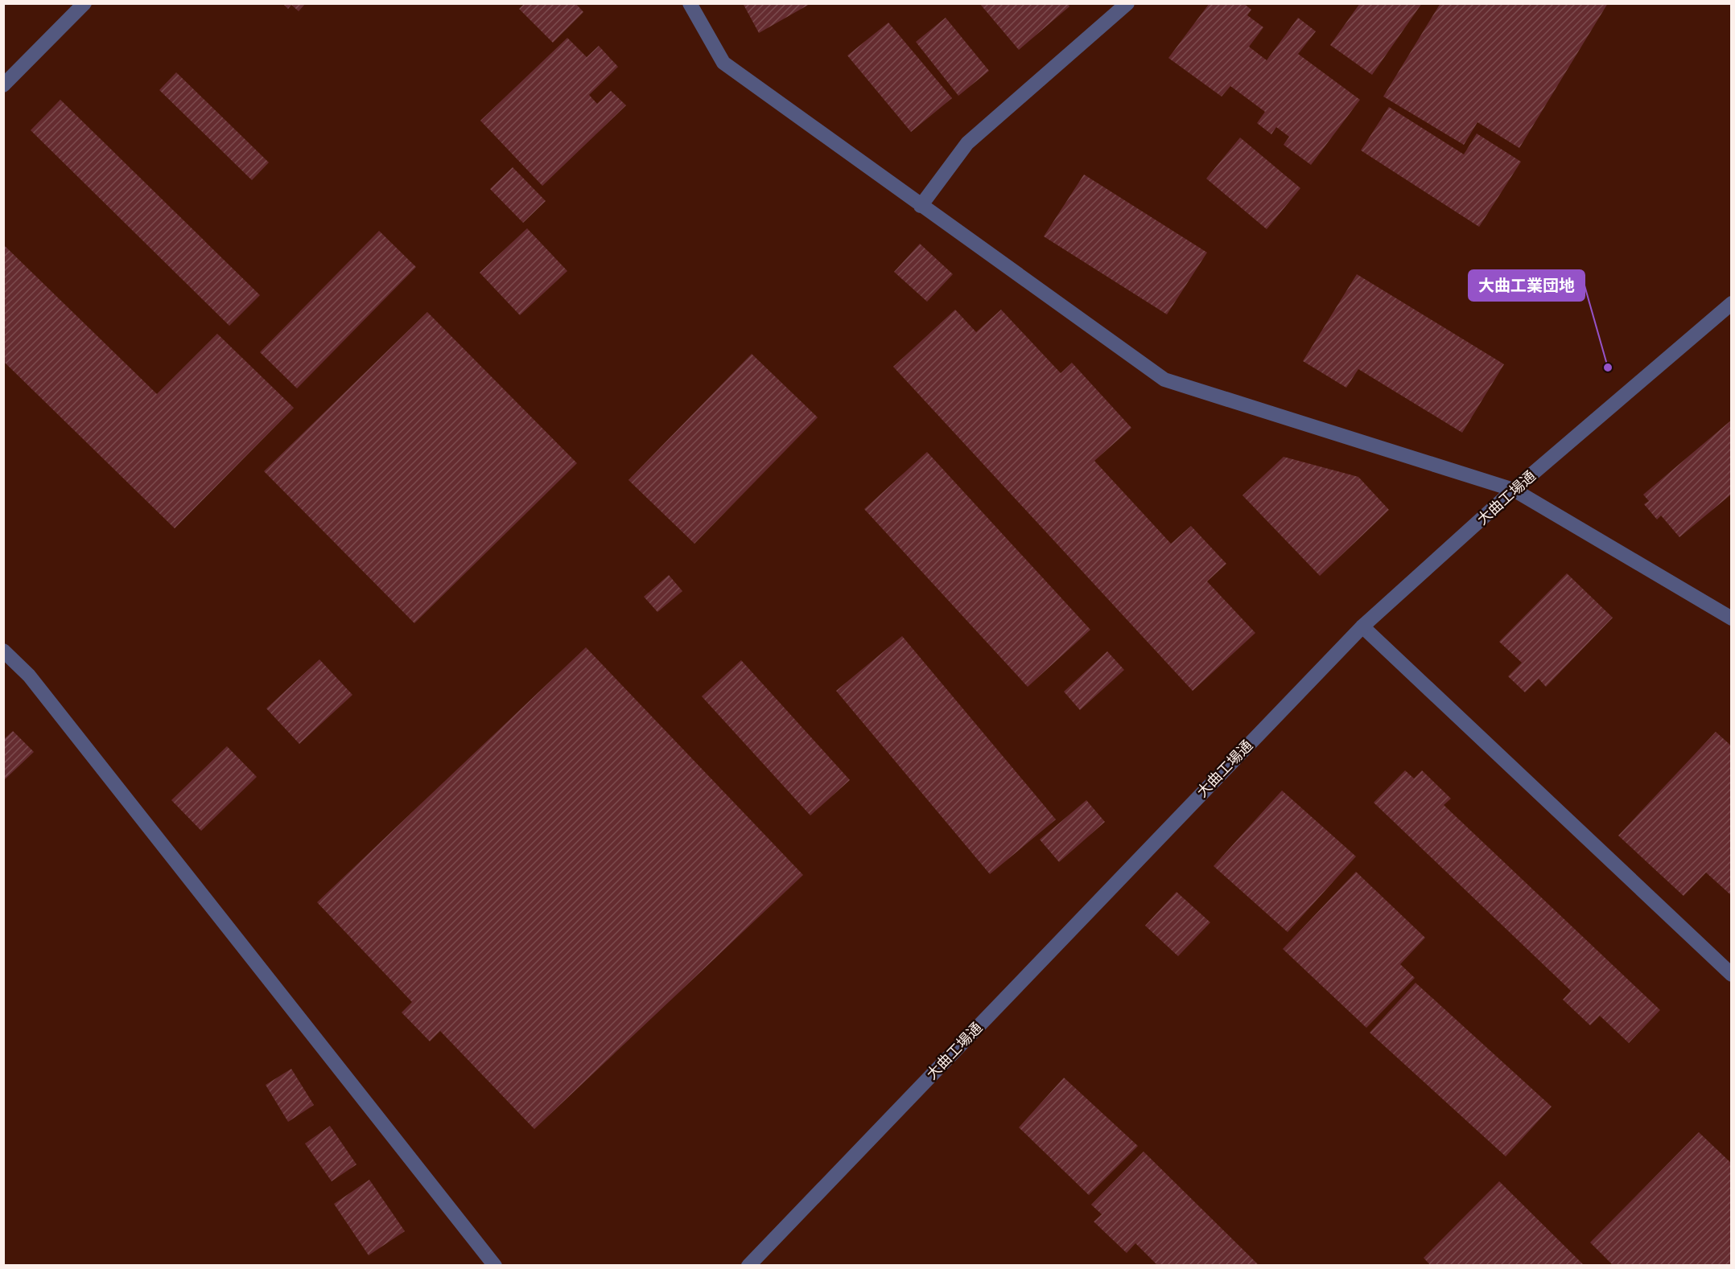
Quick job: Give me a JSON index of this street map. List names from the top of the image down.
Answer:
{
  "streets": {
    "street": ["大曲工場通"]
  },
  "places": ["大曲工業団地"]
}
